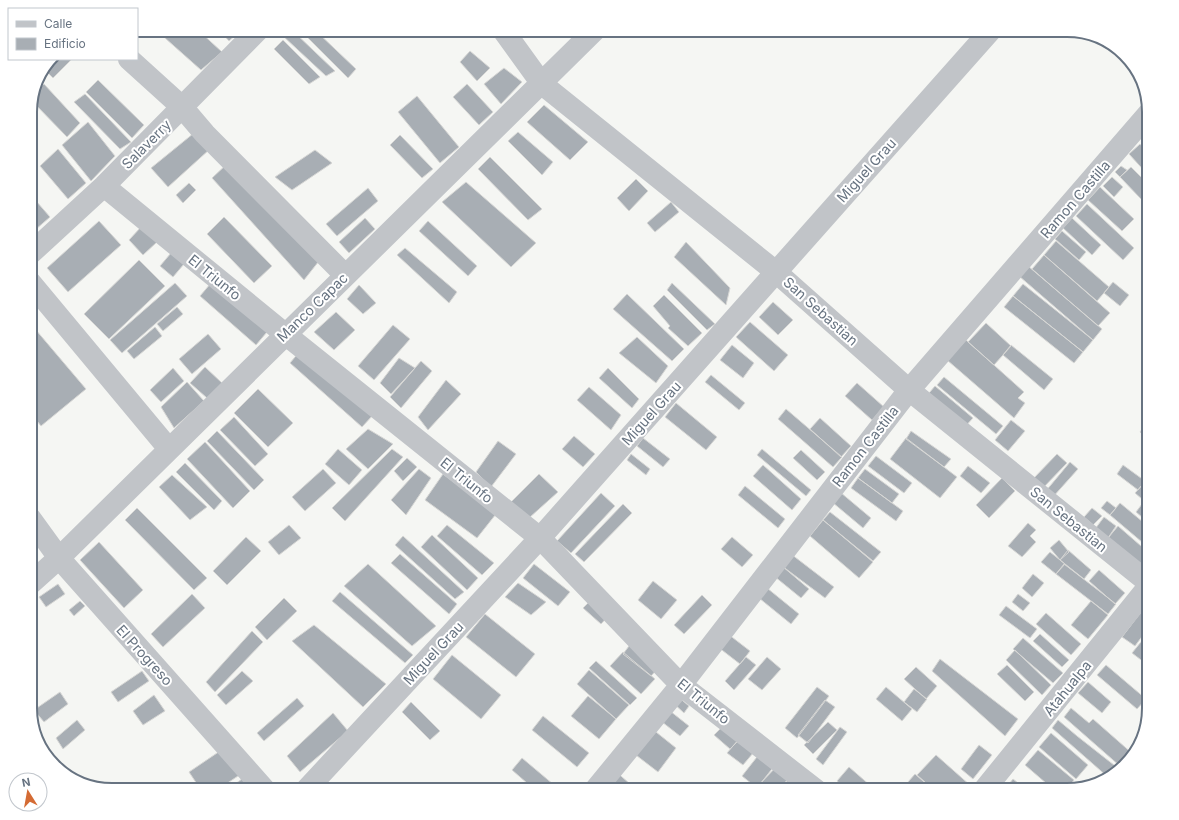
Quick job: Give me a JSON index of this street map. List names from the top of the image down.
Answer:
{
  "streets": {
    "street": [
      "Salaverry",
      "Miguel Grau",
      "Ramon Castilla",
      "El Triunfo",
      "Manco Capac",
      "San Sebastian",
      "El Progreso",
      "Atahualpa"
    ]
  },
  "crossings": [
    ["Salaverry", "El Triunfo"],
    ["Miguel Grau", "El Triunfo"],
    ["Miguel Grau", "San Sebastian"],
    ["Ramon Castilla", "El Triunfo"],
    ["Ramon Castilla", "San Sebastian"],
    ["El Triunfo", "Manco Capac"],
    ["Manco Capac", "San Sebastian"],
    ["Manco Capac", "El Progreso"]
  ],
  "legend": ["Calle", "Edificio"],
  "north": "top"
}
